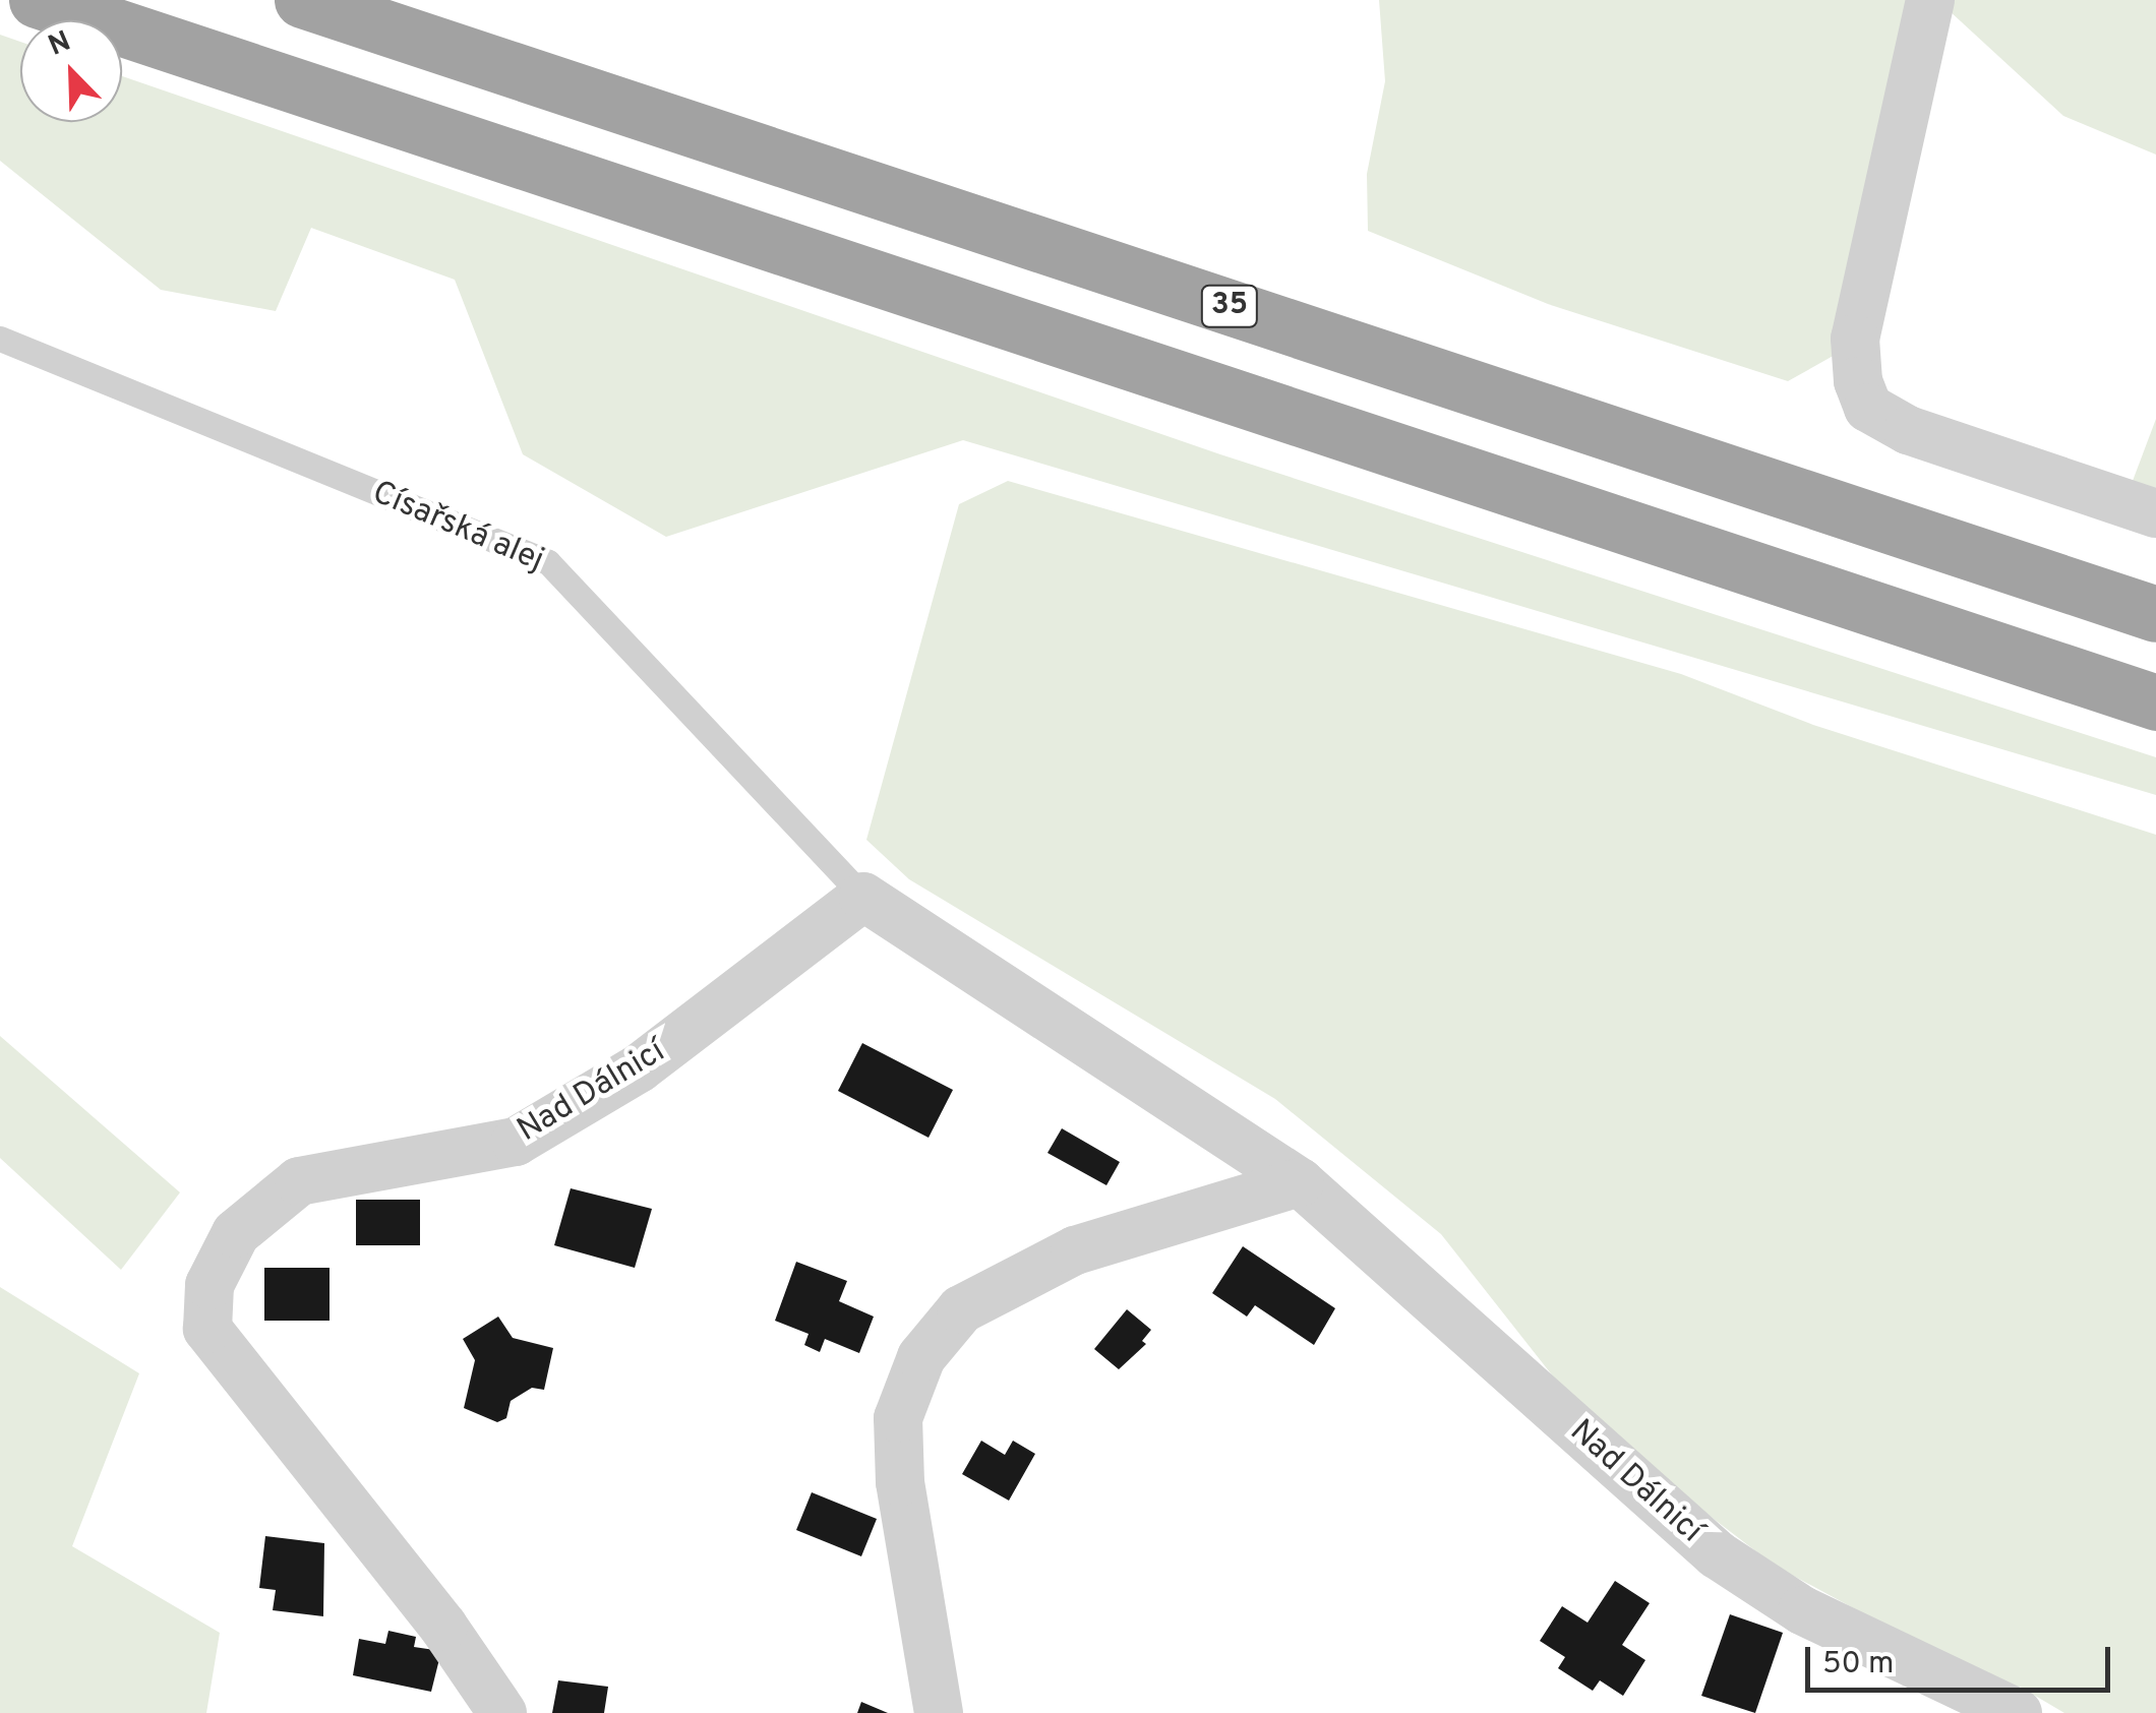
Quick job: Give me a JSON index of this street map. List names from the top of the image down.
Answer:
{
  "streets": {
    "highway": ["35"],
    "street": ["Nad Dálnicí"],
    "lane": ["Císařská alej"]
  },
  "crossings": [
    ["Císařská alej", "Nad Dálnicí"]
  ],
  "scale_bar": "50 m",
  "north": "top left"
}
